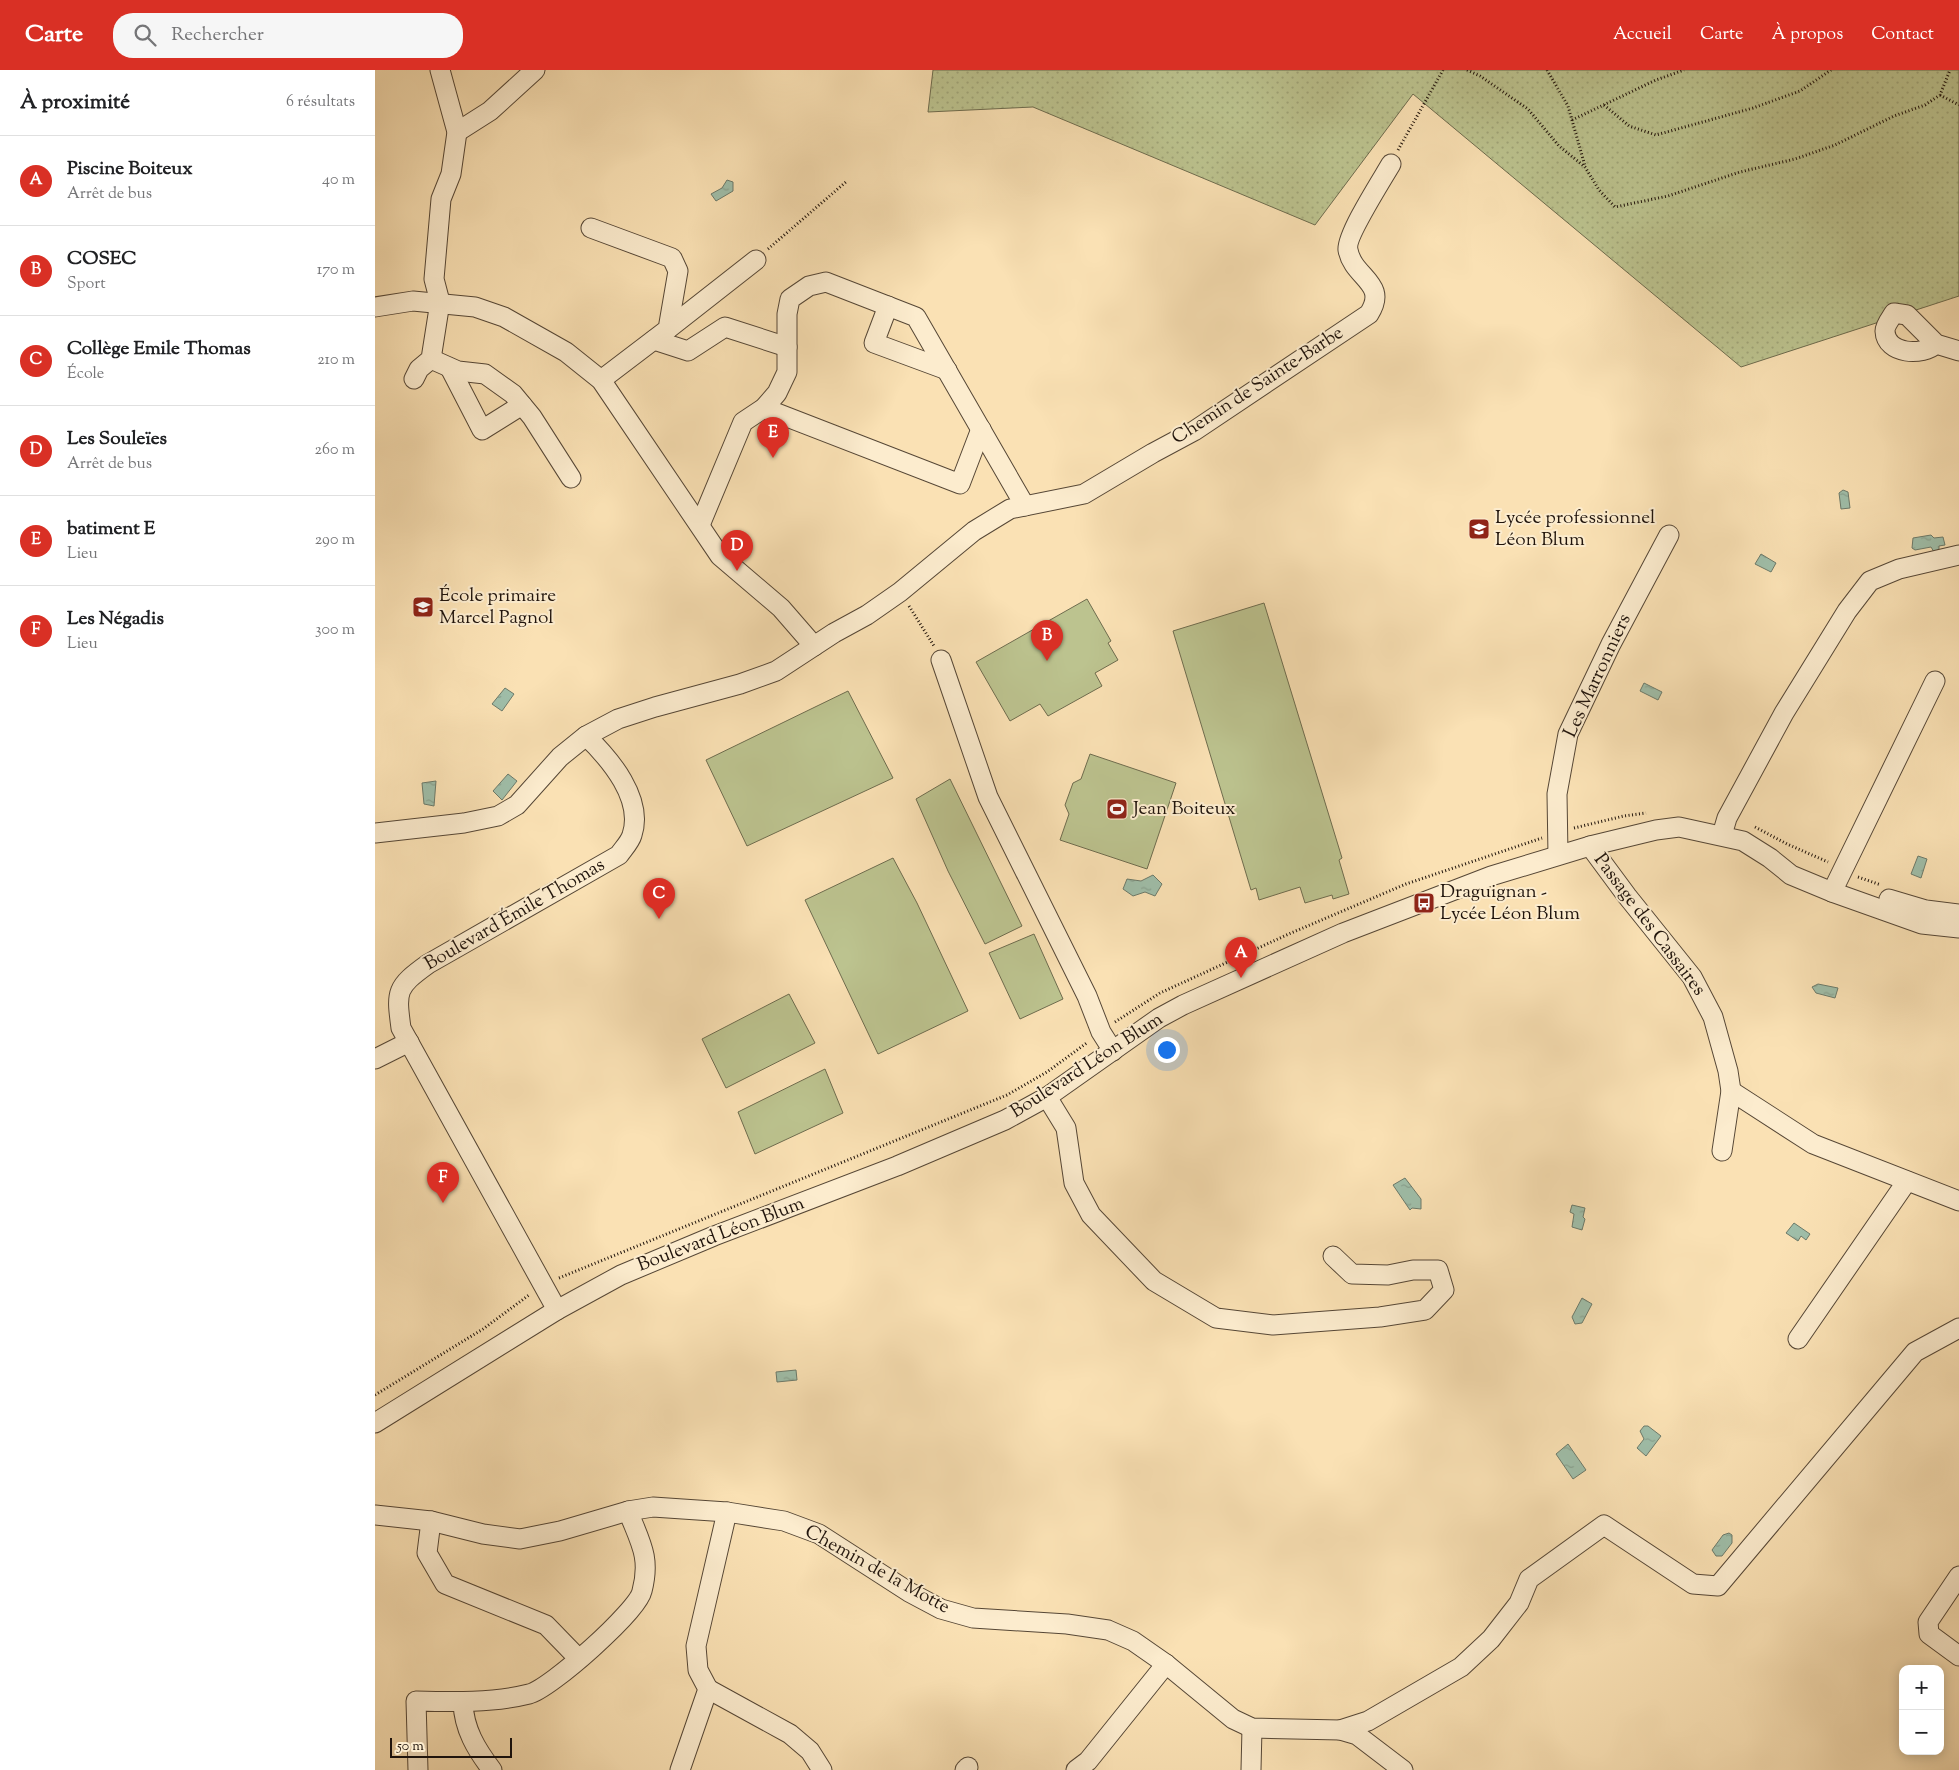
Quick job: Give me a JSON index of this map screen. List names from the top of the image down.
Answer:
{
  "streets": {
    "street": [
      "Chemin de Sainte-Barbe",
      "Les Marronniers",
      "Boulevard Émile Thomas",
      "Passage des Cassaires",
      "Boulevard Léon Blum",
      "Chemin de la Motte"
    ]
  },
  "crossings": [
    ["Chemin de Sainte-Barbe", "Boulevard Émile Thomas"],
    ["Les Marronniers", "Boulevard Léon Blum"],
    ["Boulevard Émile Thomas", "Boulevard Léon Blum"],
    ["Passage des Cassaires", "Boulevard Léon Blum"]
  ],
  "places": {
    "school or university": ["Lycée professionnel Léon Blum", "École primaire Marcel Pagnol"],
    "sports": ["Jean Boiteux"],
    "bus stop": ["Draguignan - Lycée Léon Blum"]
  },
  "scale_bar": "50 m",
  "page": {
    "header": "Carte",
    "search": "Rechercher",
    "nav": [
      "Accueil",
      "Carte",
      "À propos",
      "Contact"
    ],
    "heading": ["À proximité", "6 résultats"],
    "list": [
      {
        "mark": "A",
        "name": "Piscine Boiteux",
        "note": "Arrêt de bus",
        "value": "40 m"
      },
      {
        "mark": "B",
        "name": "COSEC",
        "note": "Sport",
        "value": "170 m"
      },
      {
        "mark": "C",
        "name": "Collège Emile Thomas",
        "note": "École",
        "value": "210 m"
      },
      {
        "mark": "D",
        "name": "Les Souleïes",
        "note": "Arrêt de bus",
        "value": "260 m"
      },
      {
        "mark": "E",
        "name": "batiment E",
        "note": "Lieu",
        "value": "290 m"
      },
      {
        "mark": "F",
        "name": "Les Négadis",
        "note": "Lieu",
        "value": "300 m"
      }
    ],
    "pins": [
      "E",
      "D",
      "B",
      "C",
      "A",
      "F"
    ],
    "map_buttons": ["+", "−"],
    "scale": "50 m"
  }
}
